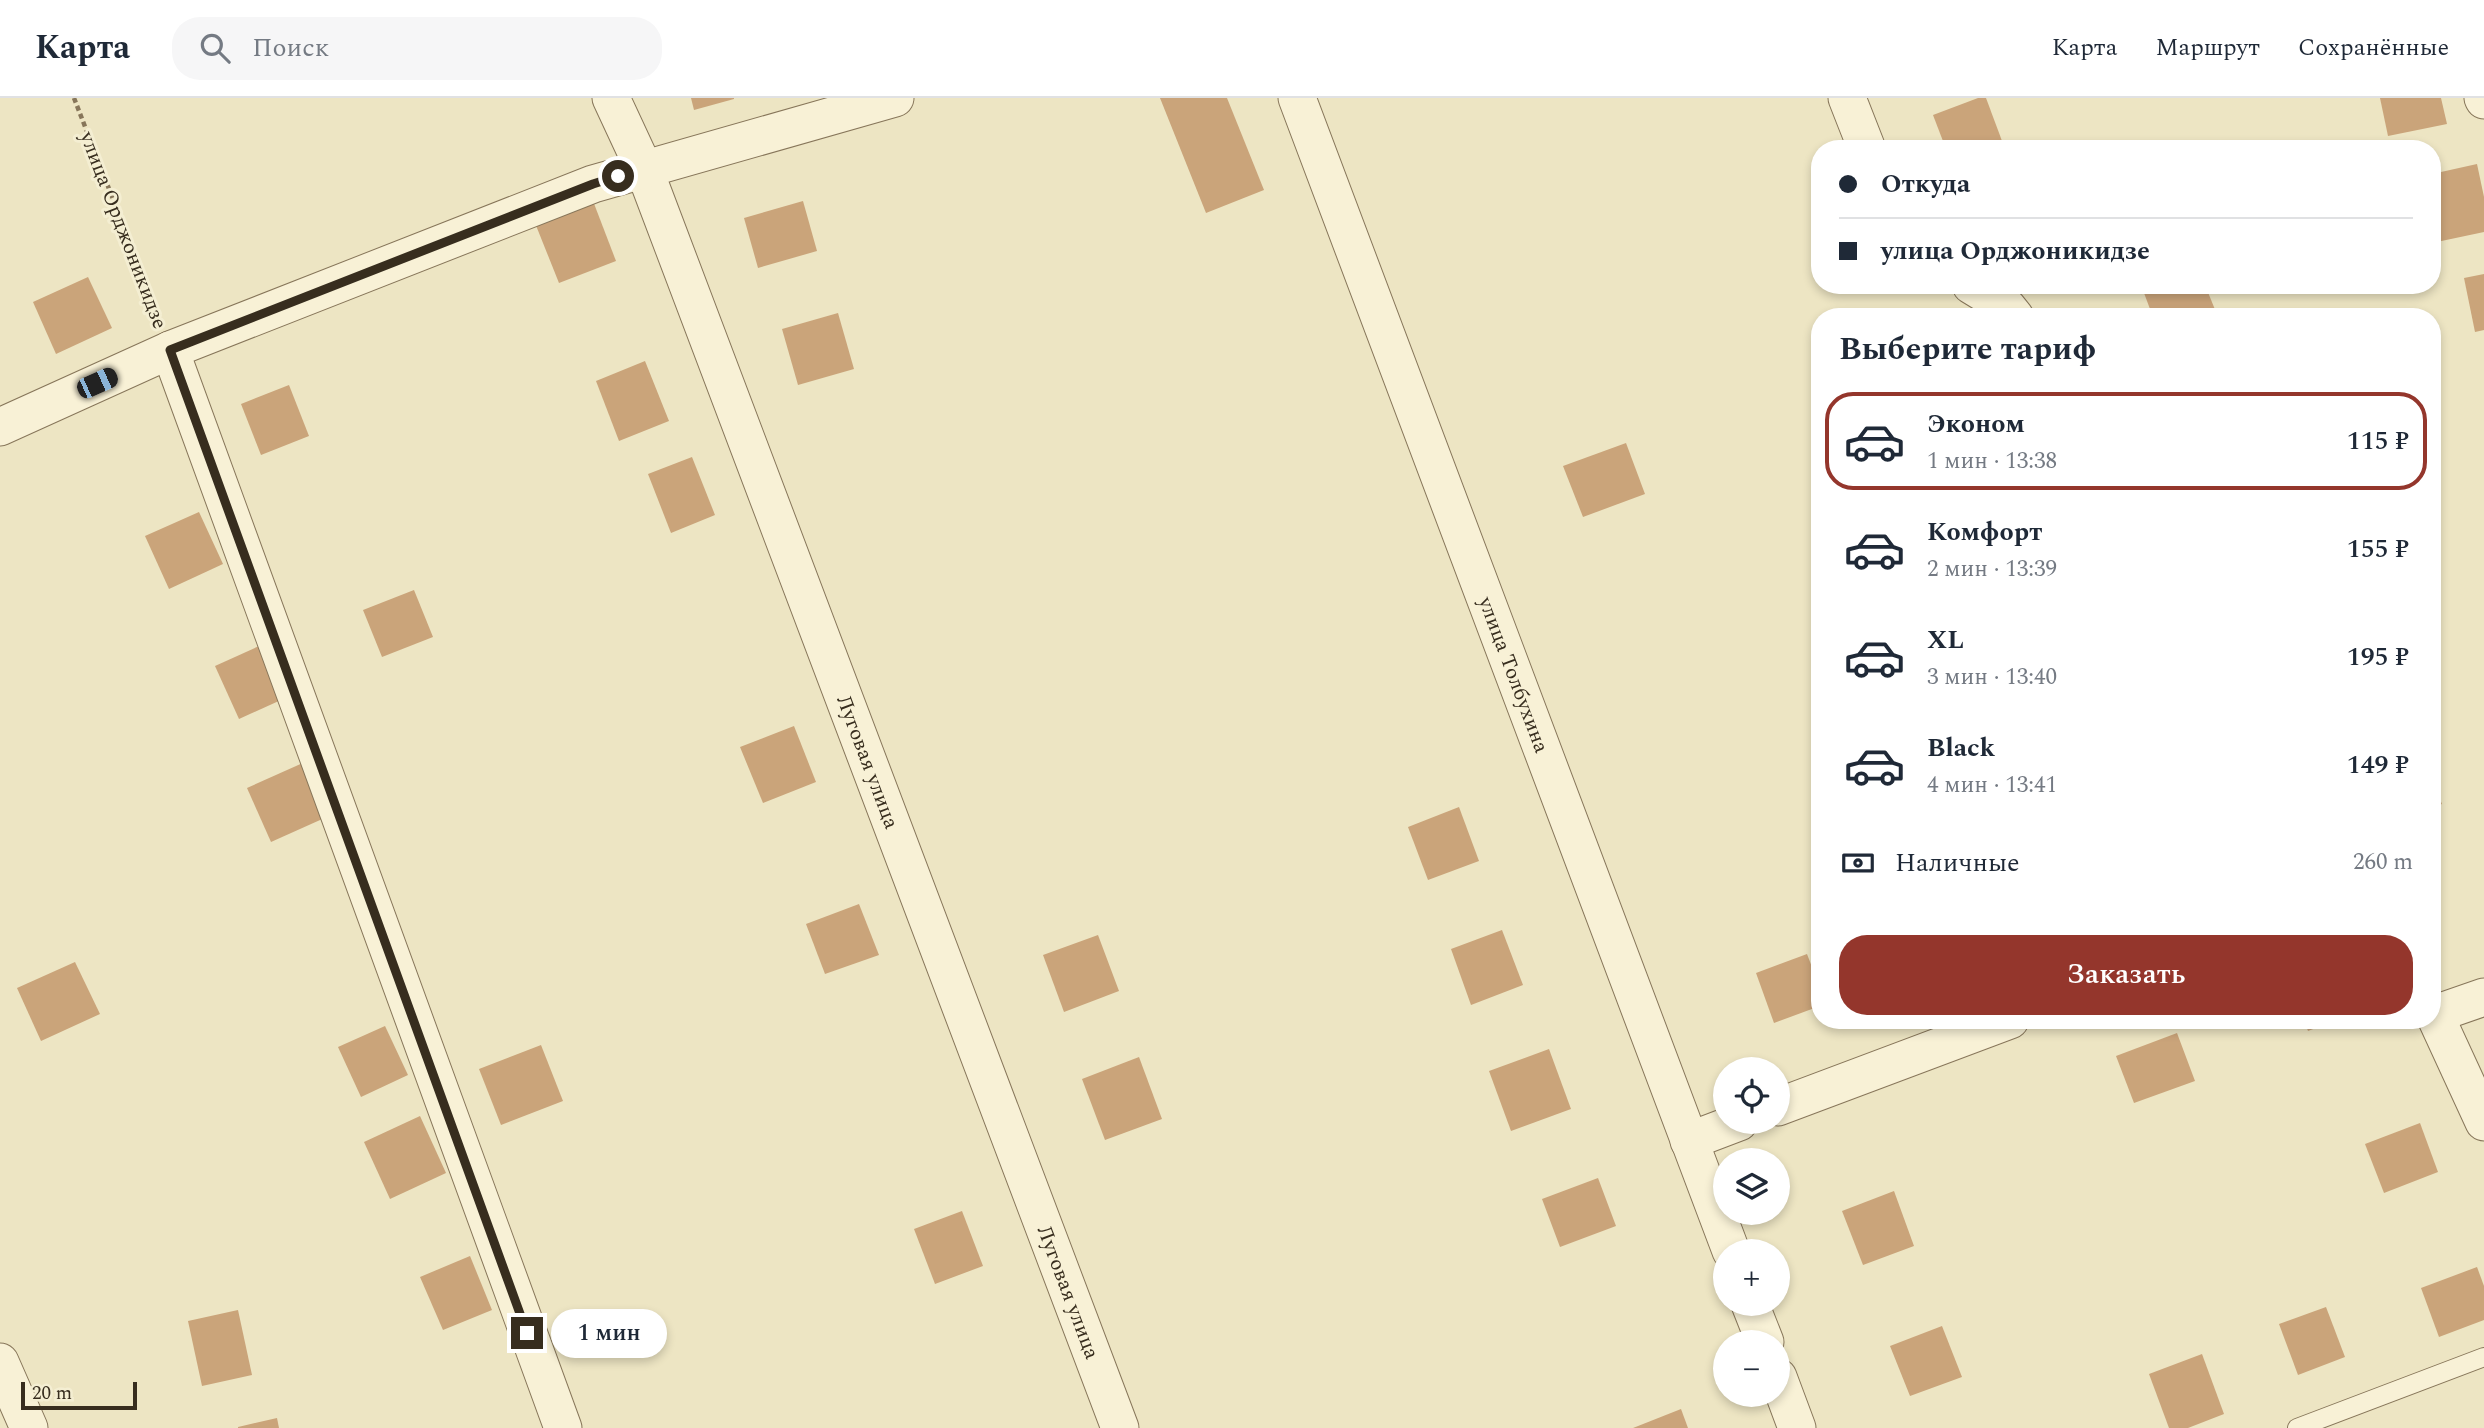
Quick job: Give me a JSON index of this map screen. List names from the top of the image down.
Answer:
{
  "streets": {
    "street": ["улица Орджоникидзе", "улица Толбухина", "Луговая улица"]
  },
  "scale_bar": "20 m",
  "page": {
    "header": "Карта",
    "search": "Поиск",
    "nav": ["Карта", "Маршрут", "Сохранённые"],
    "banner": ["Откуда", "улица Орджоникидзе"],
    "heading": "Выберите тариф",
    "list": [
      {
        "name": "Эконом",
        "note": "1 мин · 13:38",
        "value": "115 ₽"
      },
      {
        "name": "Комфорт",
        "note": "2 мин · 13:39",
        "value": "155 ₽"
      },
      {
        "name": "XL",
        "note": "3 мин · 13:40",
        "value": "195 ₽"
      },
      {
        "name": "Black",
        "note": "4 мин · 13:41",
        "value": "149 ₽"
      }
    ],
    "pay": ["Наличные", "260 m"],
    "buttons": "Заказать",
    "map_buttons": ["+", "−"],
    "bubble": "1 мин",
    "scale": "20 m"
  }
}
